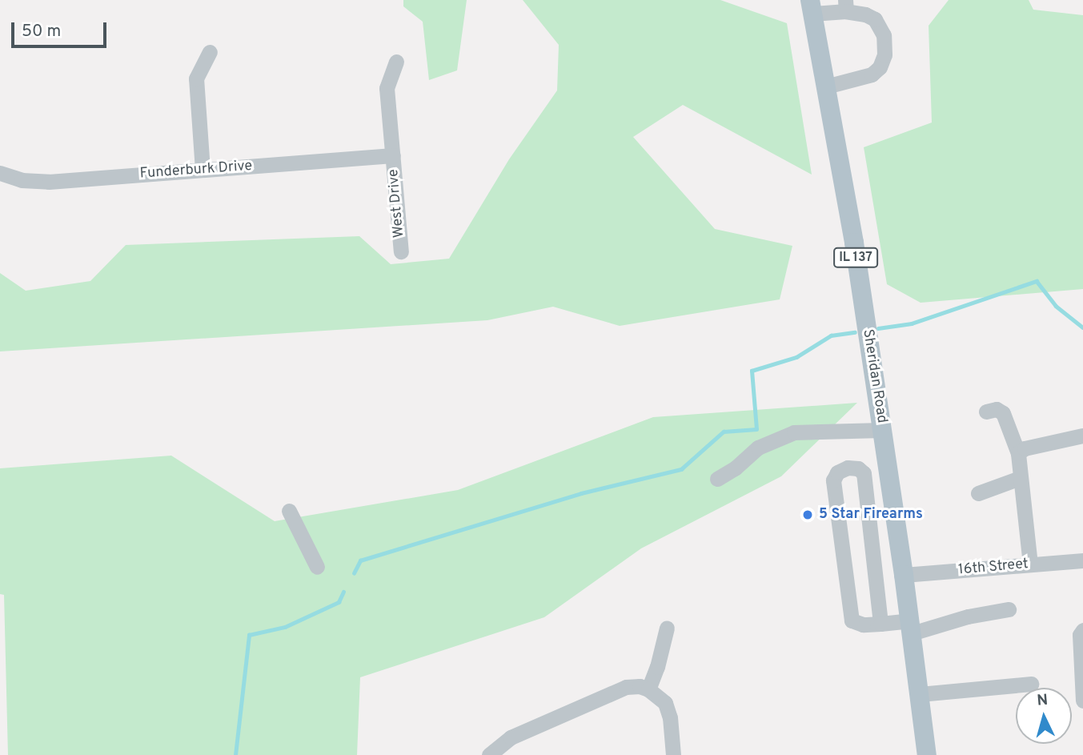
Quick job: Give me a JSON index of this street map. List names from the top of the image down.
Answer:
{
  "streets": {
    "main road": ["IL 137", "Sheridan Road"],
    "street": ["Funderburk Drive", "West Drive", "16th Street"]
  },
  "crossings": [
    ["Funderburk Drive", "West Drive"],
    ["Sheridan Road", "16th Street"]
  ],
  "places": ["5 Star Firearms"],
  "scale_bar": "50 m",
  "north": "top"
}
